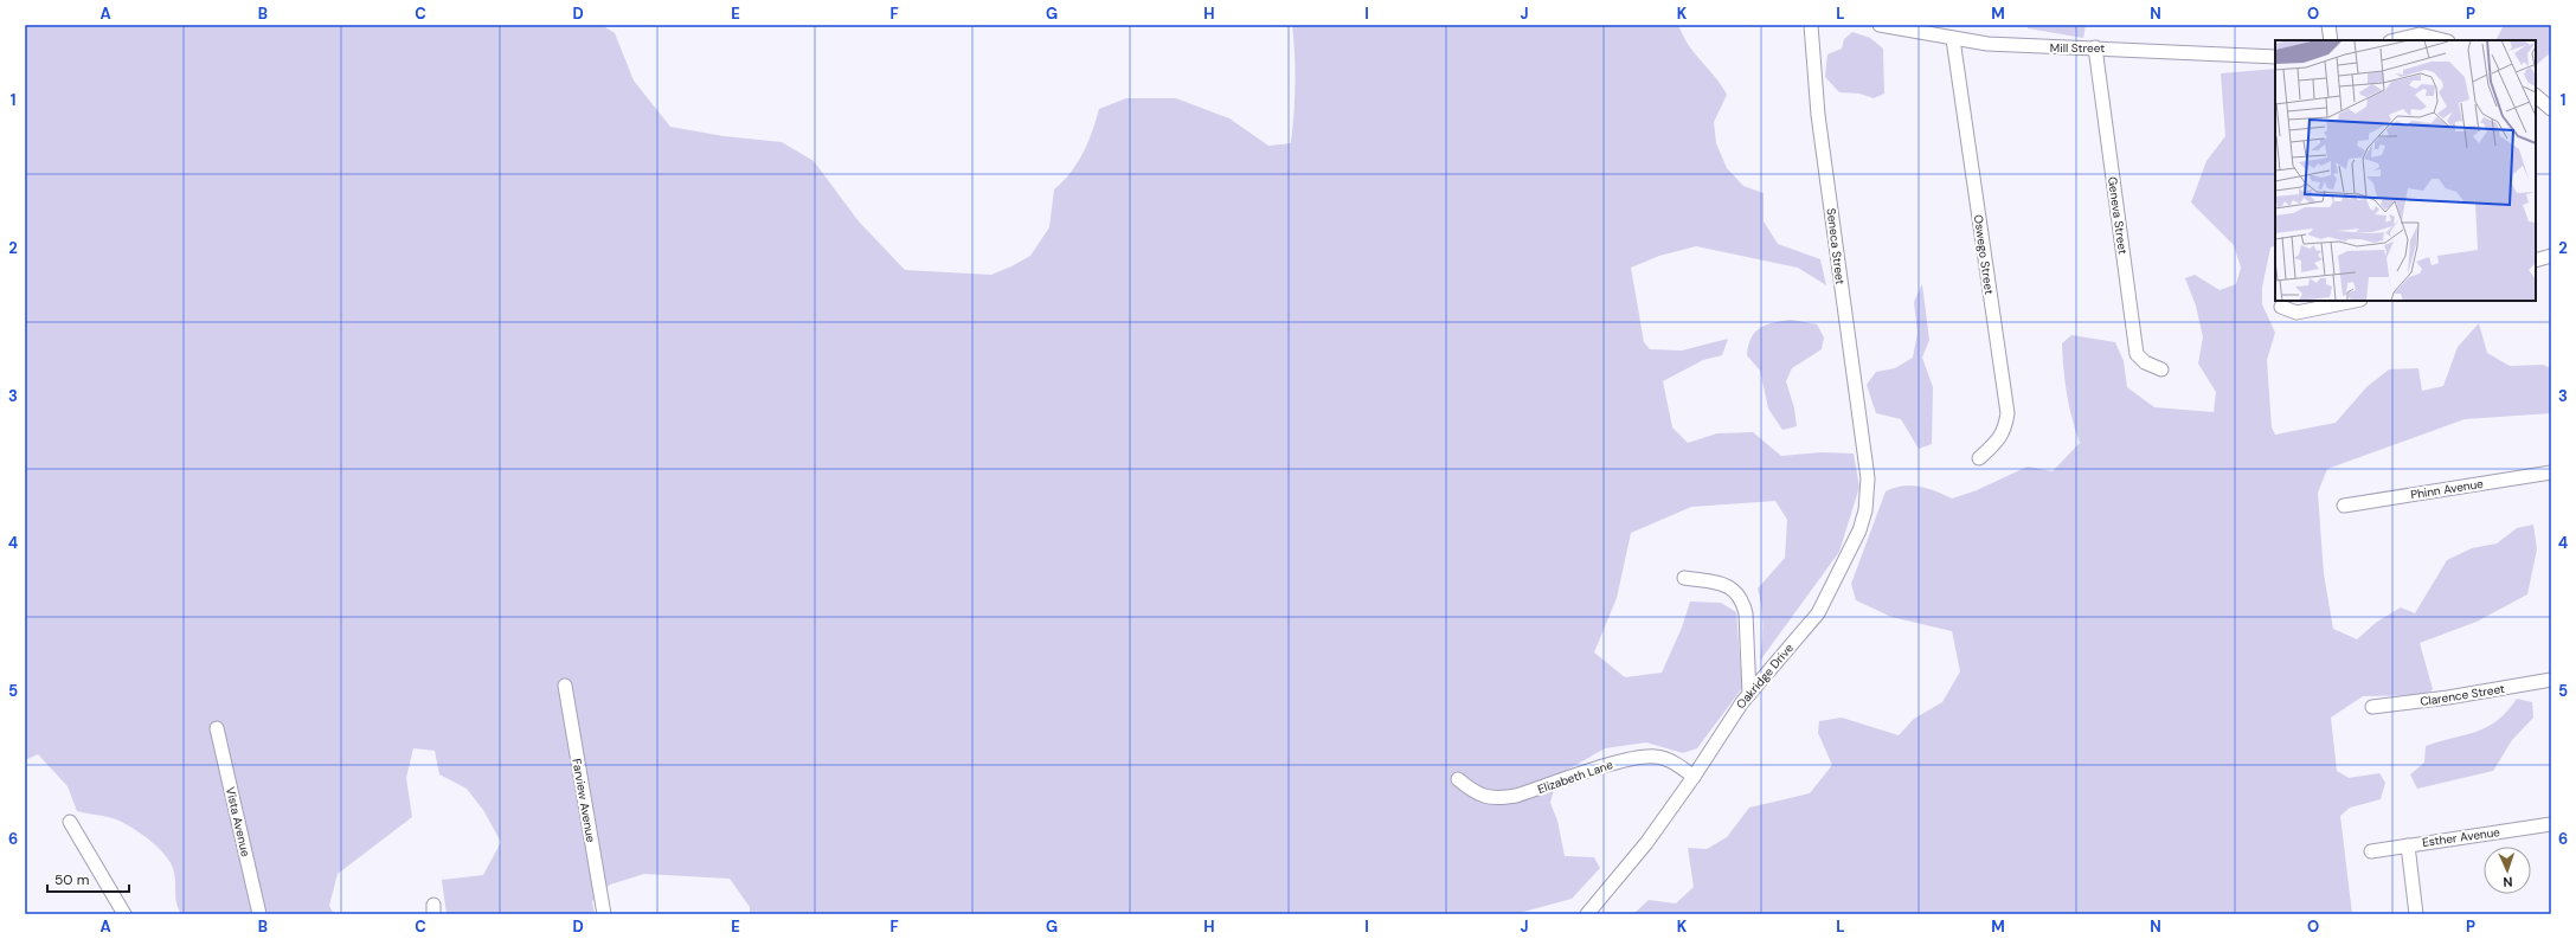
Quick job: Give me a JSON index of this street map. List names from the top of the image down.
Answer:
{
  "streets": {
    "street": [
      "Mill Street",
      "Geneva Street",
      "Seneca Street",
      "Oswego Street",
      "Phinn Avenue",
      "Oakridge Drive",
      "Clarence Street",
      "Elizabeth Lane",
      "Farview Avenue",
      "Vista Avenue",
      "Esther Avenue"
    ]
  },
  "crossings": [
    ["Mill Street", "Geneva Street"],
    ["Mill Street", "Oswego Street"],
    ["Seneca Street", "Oakridge Drive"],
    ["Oakridge Drive", "Elizabeth Lane"]
  ],
  "scale_bar": "50 m",
  "north": "bottom",
  "grid": {
    "columns": [
      "A",
      "B",
      "C",
      "D",
      "E",
      "F",
      "G",
      "H",
      "I",
      "J",
      "K",
      "L",
      "M",
      "N",
      "O",
      "P"
    ],
    "rows": [
      "1",
      "2",
      "3",
      "4",
      "5",
      "6"
    ]
  }
}
